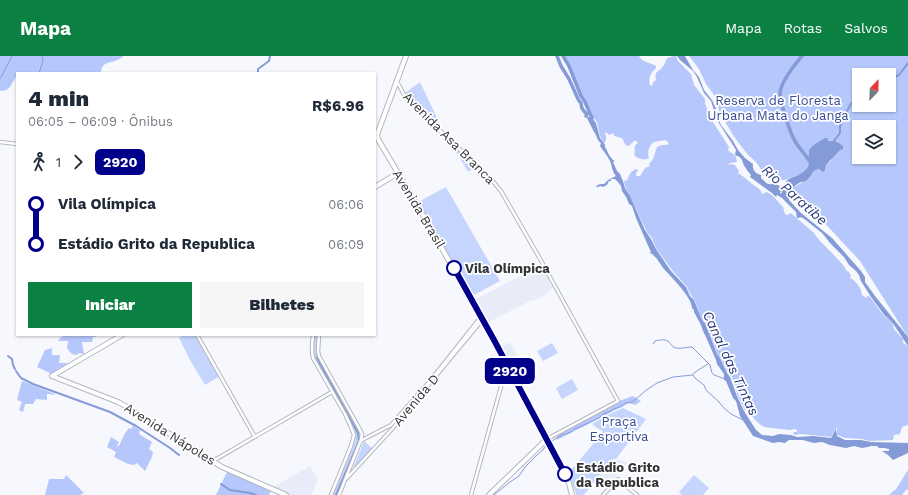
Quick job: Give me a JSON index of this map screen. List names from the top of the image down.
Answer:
{
  "streets": {
    "main road": ["Avenida Brasil", "Avenida Nápoles"],
    "street": ["Avenida Asa Branca", "Avenida D"]
  },
  "crossings": [
    ["Avenida Asa Branca", "Avenida Brasil"],
    ["Avenida Brasil", "Avenida D"]
  ],
  "water": ["Rio Paratibe", "Canal das Tintas"],
  "parks": ["Reserva de Floresta Urbana Mata do Janga", "Praça Esportiva"],
  "places": ["Vila Olímpica", "Estádio Grito da Republica"],
  "lines": ["bus line 2920"],
  "north": "top right",
  "page": {
    "header": "Mapa",
    "nav": ["Mapa", "Rotas", "Salvos"],
    "on_map": "2920",
    "heading": ["4 min", "06:05 – 06:09 · Ônibus", "R$6.96"],
    "legs": ["1", "2920"],
    "list": [
      {
        "name": "Vila Olímpica",
        "value": "06:06"
      },
      {
        "name": "Estádio Grito da Republica",
        "value": "06:09"
      }
    ],
    "buttons": ["Iniciar", "Bilhetes"]
  }
}
